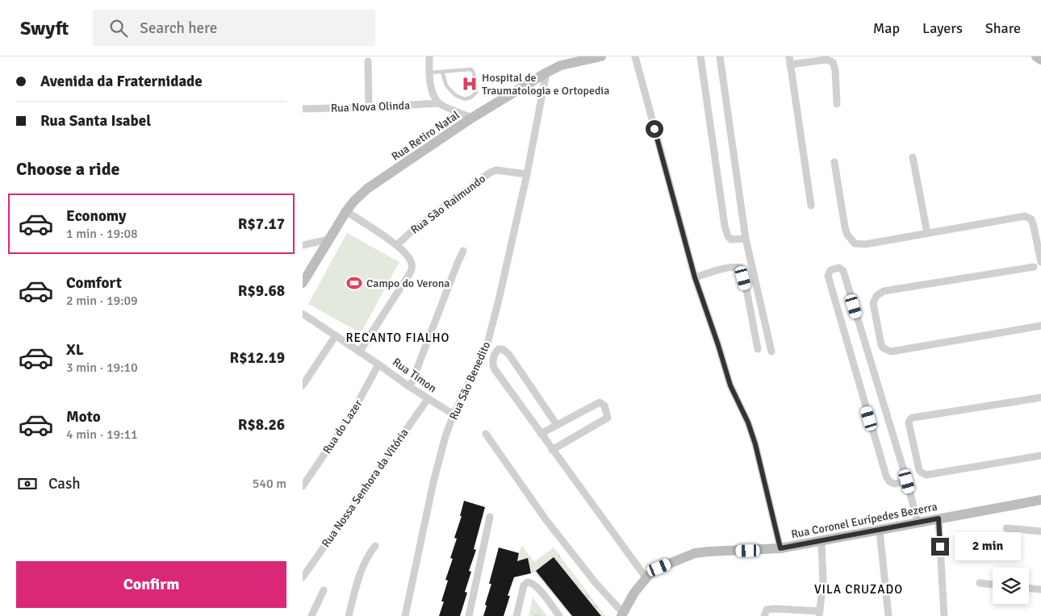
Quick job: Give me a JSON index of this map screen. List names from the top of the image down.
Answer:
{
  "streets": {
    "street": [
      "Rua Nova Olinda",
      "Rua Retiro Natal",
      "Rua São Raimundo",
      "Rua Timon",
      "Rua São Benedito",
      "Rua do Lazer",
      "Rua Nossa Senhora da Vitória",
      "Rua Coronel Eurípedes Bezerra"
    ]
  },
  "crossings": [
    ["Rua Retiro Natal", "Rua São Benedito"],
    ["Rua São Raimundo", "Rua São Benedito"],
    ["Rua Timon", "Rua São Benedito"],
    ["Rua Timon", "Rua do Lazer"],
    ["Rua Timon", "Rua Nossa Senhora da Vitória"]
  ],
  "districts": ["RECANTO FIALHO", "VILA CRUZADO"],
  "places": {
    "hospital": ["Hospital de Traumatologia e Ortopedia"],
    "sports": ["Campo do Verona"]
  },
  "page": {
    "header": "Swyft",
    "search": "Search here",
    "nav": ["Map", "Layers", "Share"],
    "banner": ["Avenida da Fraternidade", "Rua Santa Isabel"],
    "heading": "Choose a ride",
    "list": [
      {
        "name": "Economy",
        "note": "1 min · 19:08",
        "value": "R$7.17"
      },
      {
        "name": "Comfort",
        "note": "2 min · 19:09",
        "value": "R$9.68"
      },
      {
        "name": "XL",
        "note": "3 min · 19:10",
        "value": "R$12.19"
      },
      {
        "name": "Moto",
        "note": "4 min · 19:11",
        "value": "R$8.26"
      }
    ],
    "pay": ["Cash", "540 m"],
    "bubble": "2 min",
    "buttons": "Confirm"
  }
}
